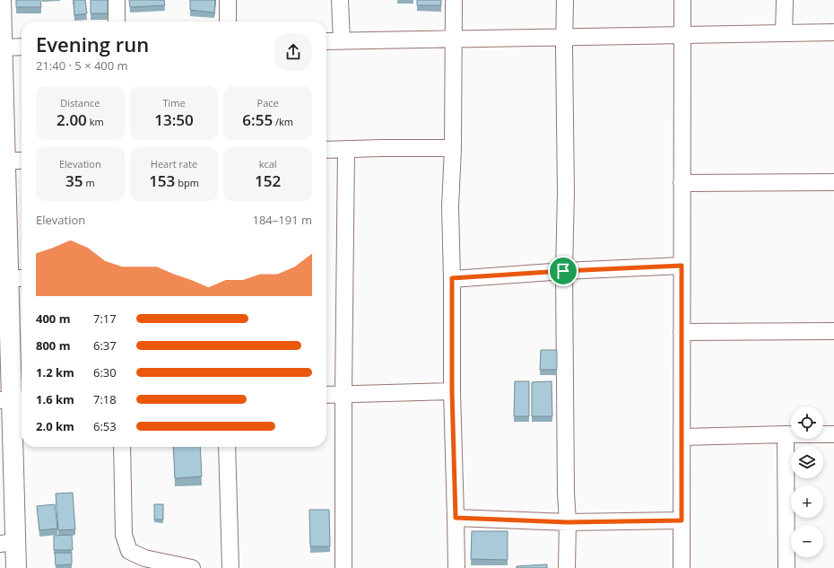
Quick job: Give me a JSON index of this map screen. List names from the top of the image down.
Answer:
{
  "page": {
    "heading": ["Evening run", "21:40 · 5 × 400 m"],
    "stats": [
      ["Distance", "2.00 km"],
      ["Time", "13:50"],
      ["Pace", "6:55 /km"],
      ["Elevation", "35 m"],
      ["Heart rate", "153 bpm"],
      ["kcal", "152"]
    ],
    "chart": ["Elevation", "184–191 m"],
    "list": [
      {
        "name": "400 m",
        "note": "7:17"
      },
      {
        "name": "800 m",
        "note": "6:37"
      },
      {
        "name": "1.2 km",
        "note": "6:30"
      },
      {
        "name": "1.6 km",
        "note": "7:18"
      },
      {
        "name": "2.0 km",
        "note": "6:53"
      }
    ],
    "map_buttons": ["+", "−"]
  }
}
